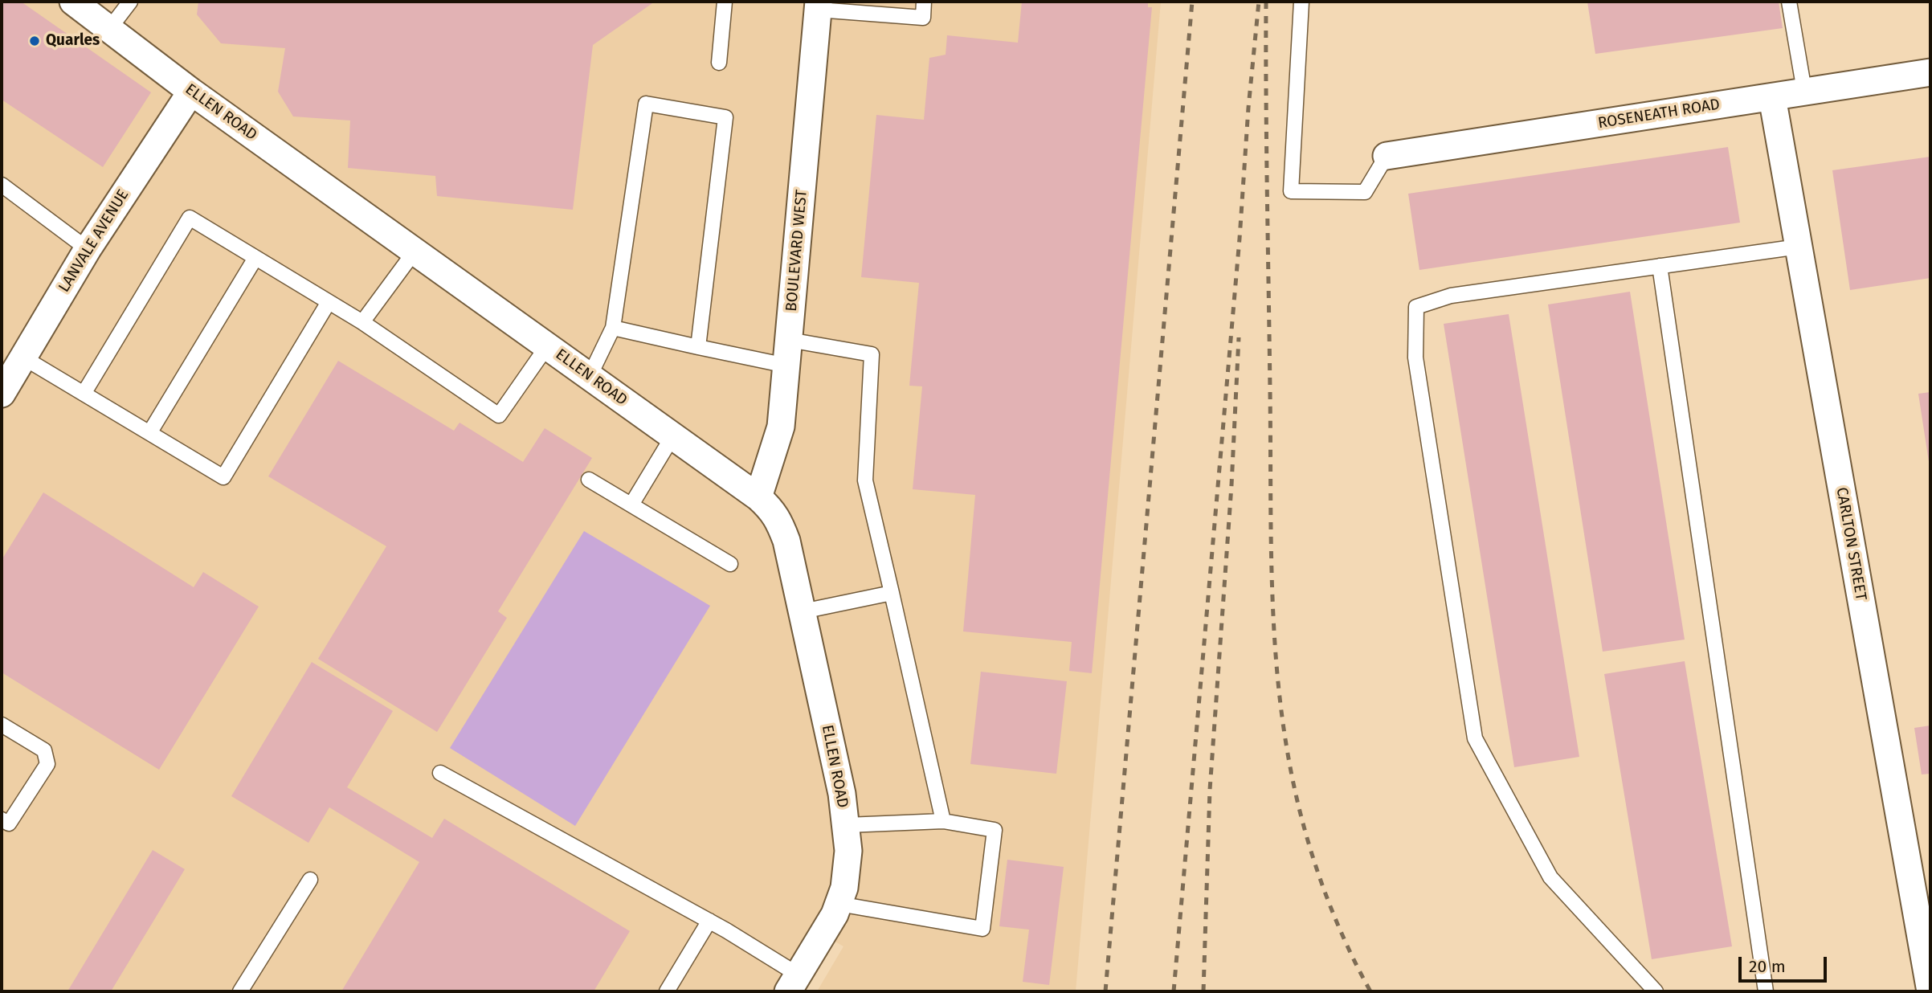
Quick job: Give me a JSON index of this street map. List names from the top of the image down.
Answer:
{
  "streets": {
    "street": [
      "ELLEN ROAD",
      "ROSENEATH ROAD",
      "LANVALE AVENUE",
      "BOULEVARD WEST",
      "CARLTON STREET"
    ]
  },
  "crossings": [
    ["ELLEN ROAD", "LANVALE AVENUE"],
    ["ELLEN ROAD", "BOULEVARD WEST"],
    ["ROSENEATH ROAD", "CARLTON STREET"]
  ],
  "places": ["Quarles"],
  "scale_bar": "20 m"
}
